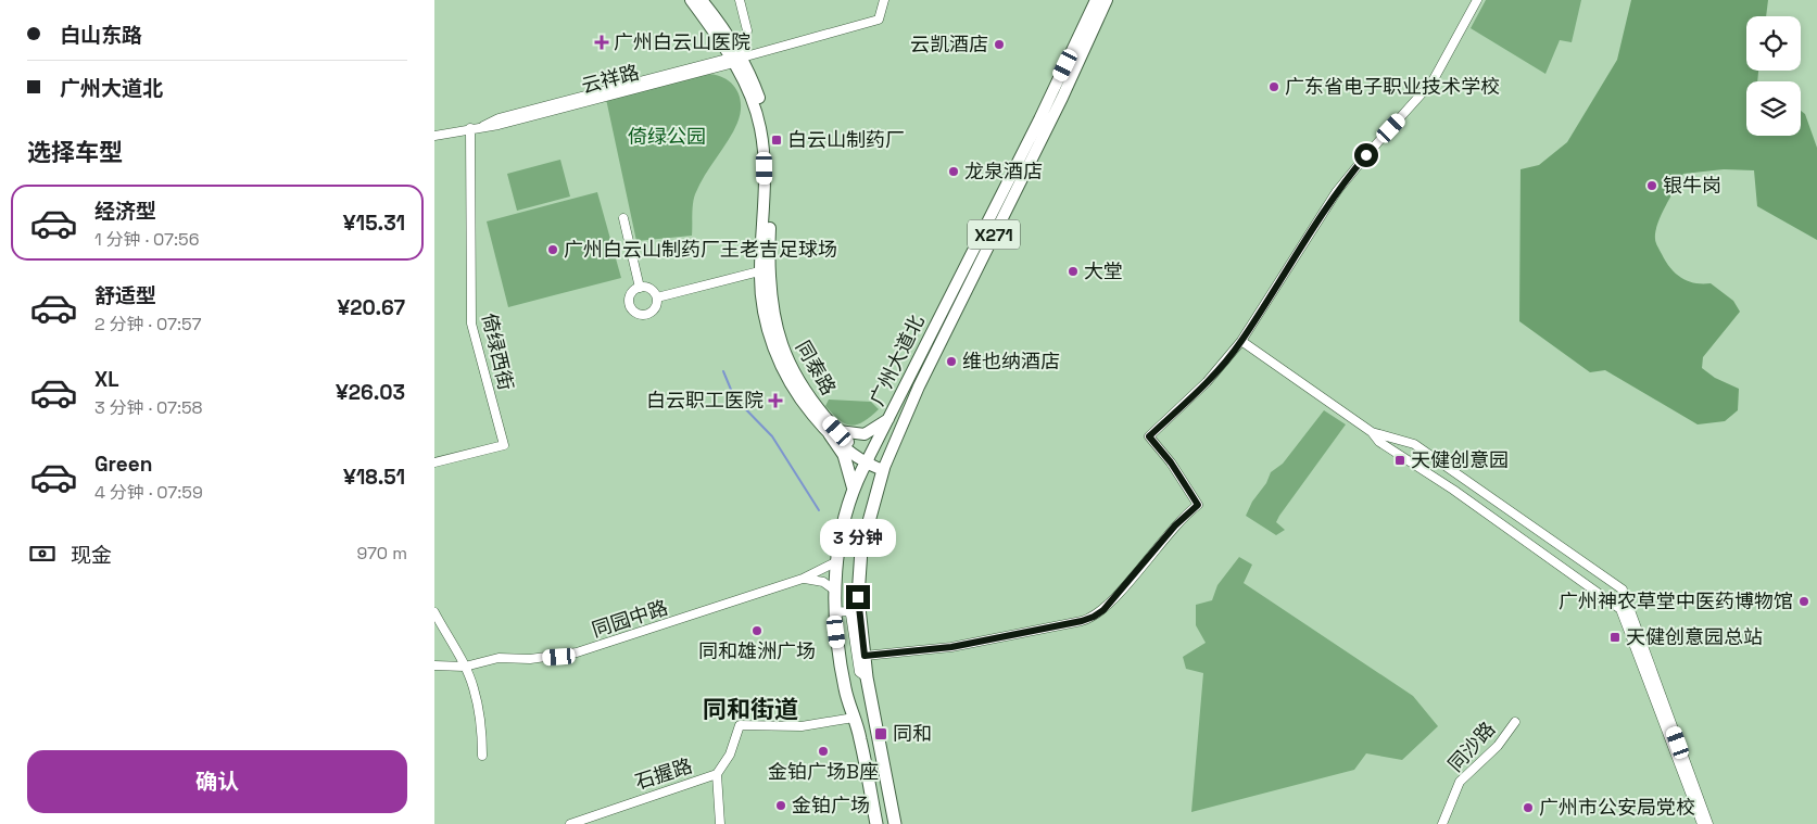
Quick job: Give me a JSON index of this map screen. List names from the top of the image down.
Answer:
{
  "streets": {
    "highway": ["X271", "广州大道北"],
    "main road": ["同泰路"],
    "street": [
      "云祥路",
      "倚绿西街",
      "同园中路",
      "同沙路",
      "石握路"
    ]
  },
  "crossings": [
    ["云祥路", "倚绿西街"],
    ["云祥路", "同泰路"],
    ["广州大道北", "同泰路"],
    ["广州大道北", "同园中路"],
    ["广州大道北", "石握路"]
  ],
  "districts": ["同和街道"],
  "parks": ["倚绿公园"],
  "places": {
    "health": ["广州白云山医院", "白云职工医院"],
    "other": [
      "云凯酒店",
      "广东省电子职业技术学校",
      "龙泉酒店",
      "银牛岗",
      "广州白云山制药厂王老吉足球场",
      "大堂",
      "维也纳酒店",
      "广州神农草堂中医药博物馆",
      "同和雄洲广场",
      "金铂广场B座",
      "金铂广场",
      "广州市公安局党校"
    ],
    "transit": [
      "白云山制药厂",
      "天健创意园",
      "天健创意园总站",
      "同和"
    ]
  },
  "page": {
    "banner": ["白山东路", "广州大道北"],
    "heading": "选择车型",
    "list": [
      {
        "name": "经济型",
        "note": "1 分钟 · 07:56",
        "value": "¥15.31"
      },
      {
        "name": "舒适型",
        "note": "2 分钟 · 07:57",
        "value": "¥20.67"
      },
      {
        "name": "XL",
        "note": "3 分钟 · 07:58",
        "value": "¥26.03"
      },
      {
        "name": "Green",
        "note": "4 分钟 · 07:59",
        "value": "¥18.51"
      }
    ],
    "bubble": "3 分钟",
    "pay": ["现金", "970 m"],
    "buttons": "确认"
  }
}
